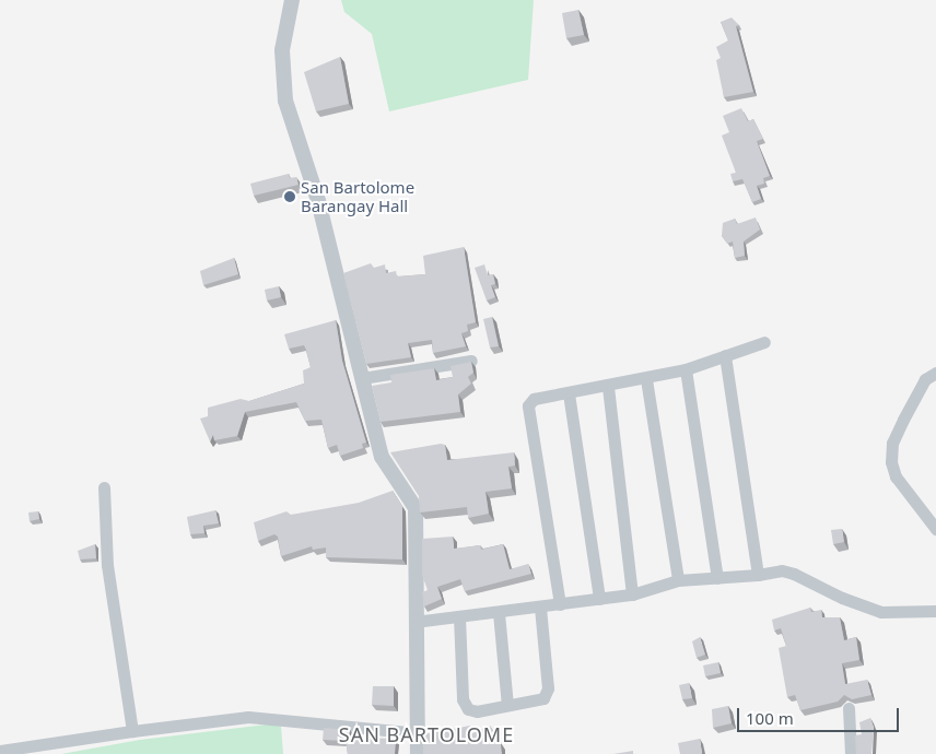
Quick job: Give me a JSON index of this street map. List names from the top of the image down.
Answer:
{
  "districts": ["SAN BARTOLOME"],
  "places": ["San Bartolome Barangay Hall"],
  "scale_bar": "100 m"
}
